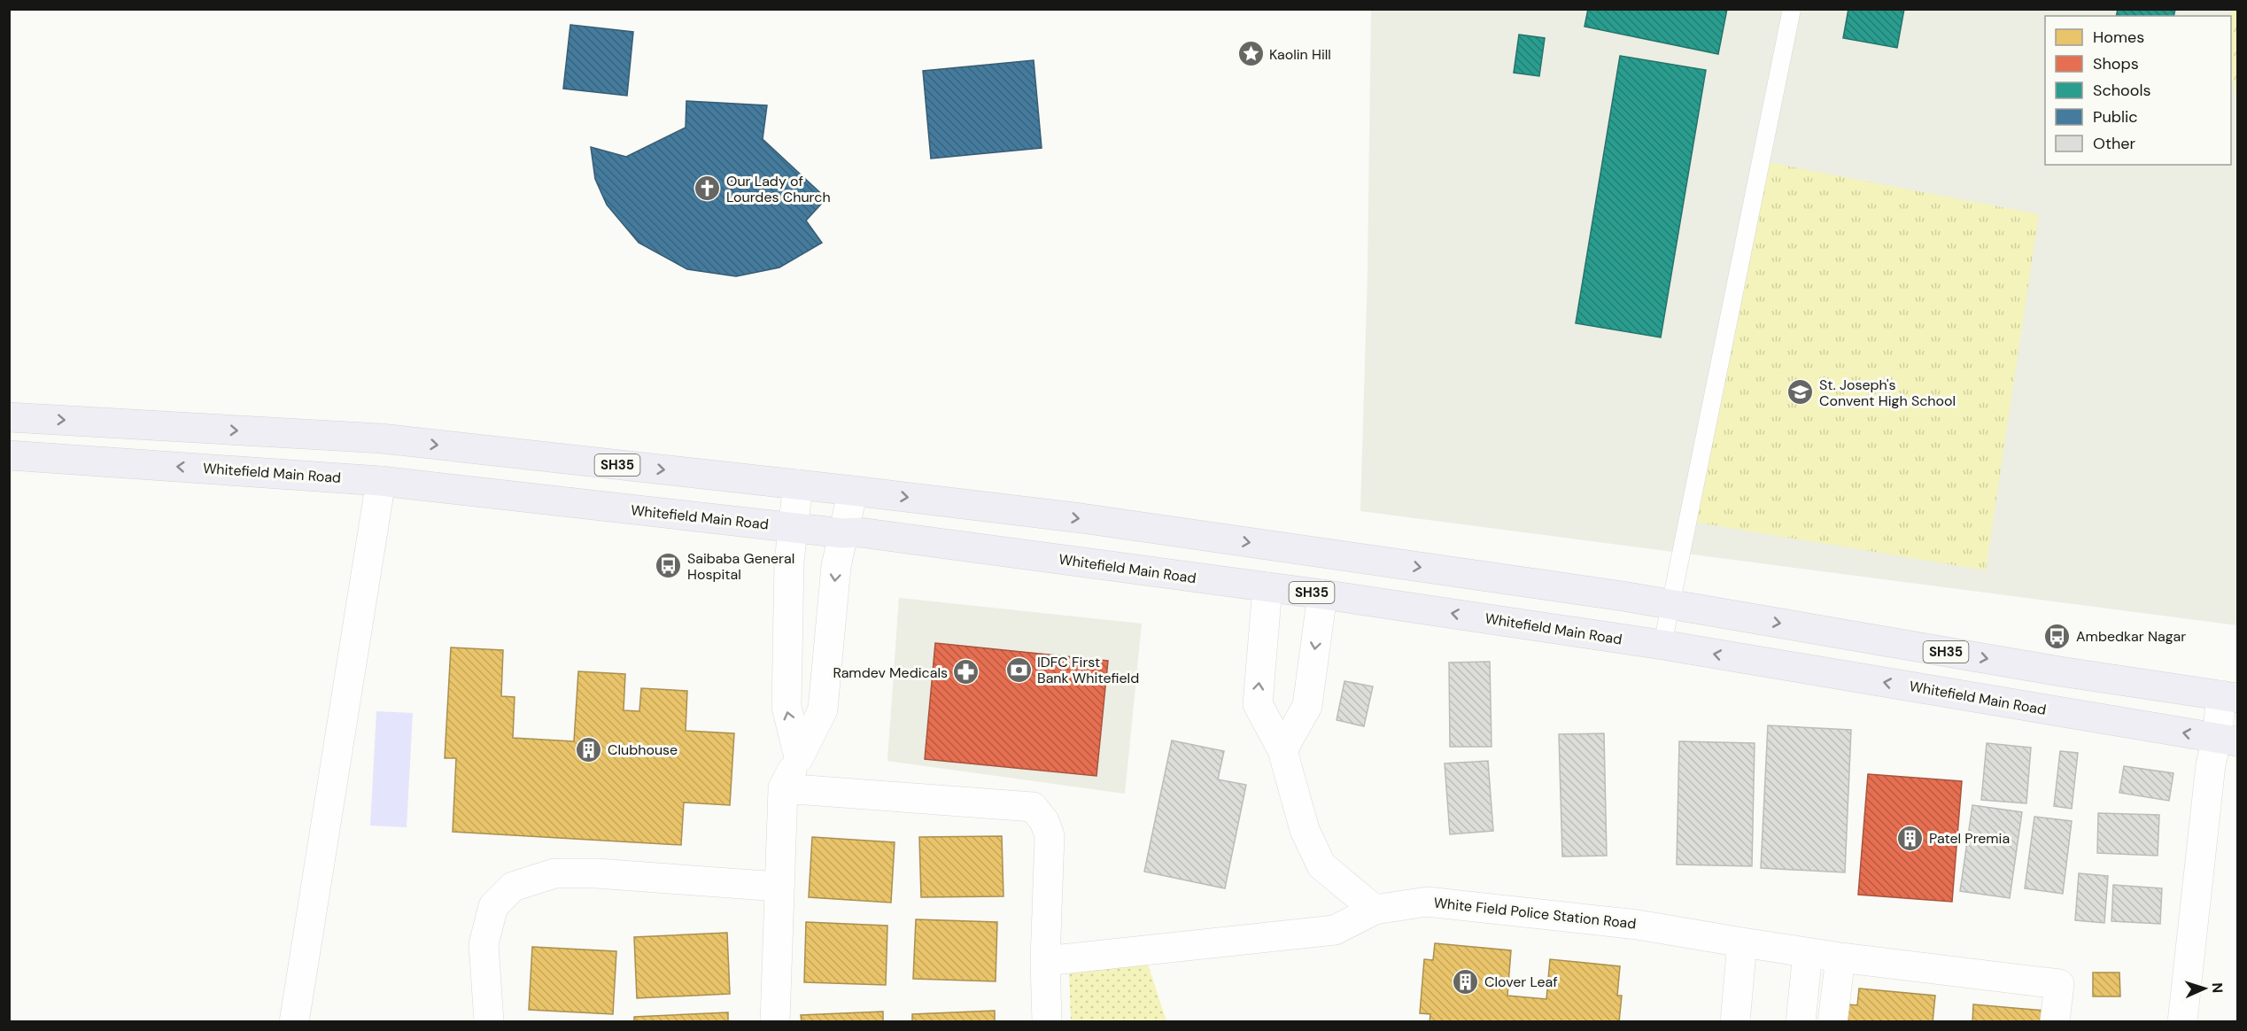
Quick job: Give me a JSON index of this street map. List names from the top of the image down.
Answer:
{
  "streets": {
    "main road": ["SH35", "Whitefield Main Road"],
    "street": ["White Field Police Station Road"]
  },
  "places": {
    "place": ["Kaolin Hill"],
    "church": ["Our Lady of Lourdes Church"],
    "school or university": ["St. Joseph's Convent High School"],
    "bus stop": ["Saibaba General Hospital", "Ambedkar Nagar"],
    "bank": ["IDFC First Bank Whitefield"],
    "pharmacy": ["Ramdev Medicals"],
    "building": ["Clubhouse", "Patel Premia", "Clover Leaf"]
  },
  "legend": [
    "Homes",
    "Shops",
    "Schools",
    "Public",
    "Other"
  ],
  "north": "right"
}
